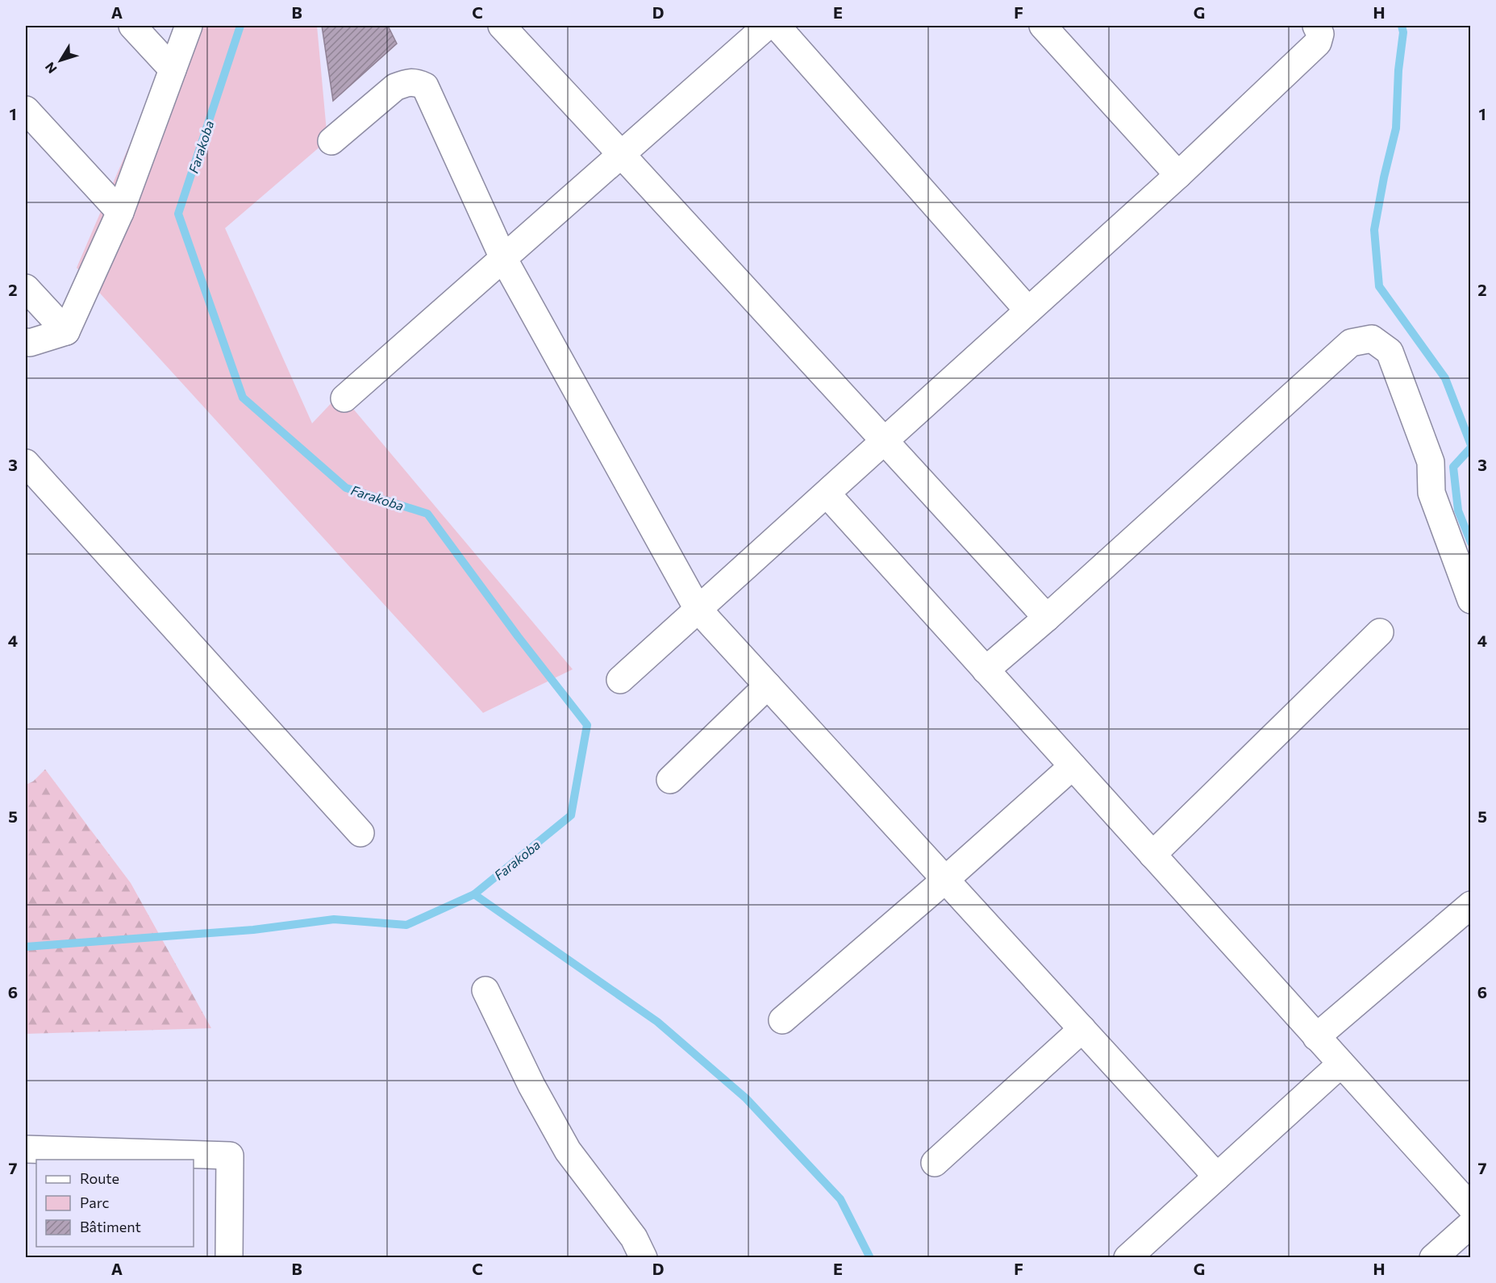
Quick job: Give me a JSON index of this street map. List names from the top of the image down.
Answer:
{
  "water": ["Farakoba"],
  "legend": ["Route", "Parc", "Bâtiment"],
  "north": "bottom left",
  "grid": {
    "columns": [
      "A",
      "B",
      "C",
      "D",
      "E",
      "F",
      "G",
      "H"
    ],
    "rows": [
      "1",
      "2",
      "3",
      "4",
      "5",
      "6",
      "7"
    ]
  }
}
